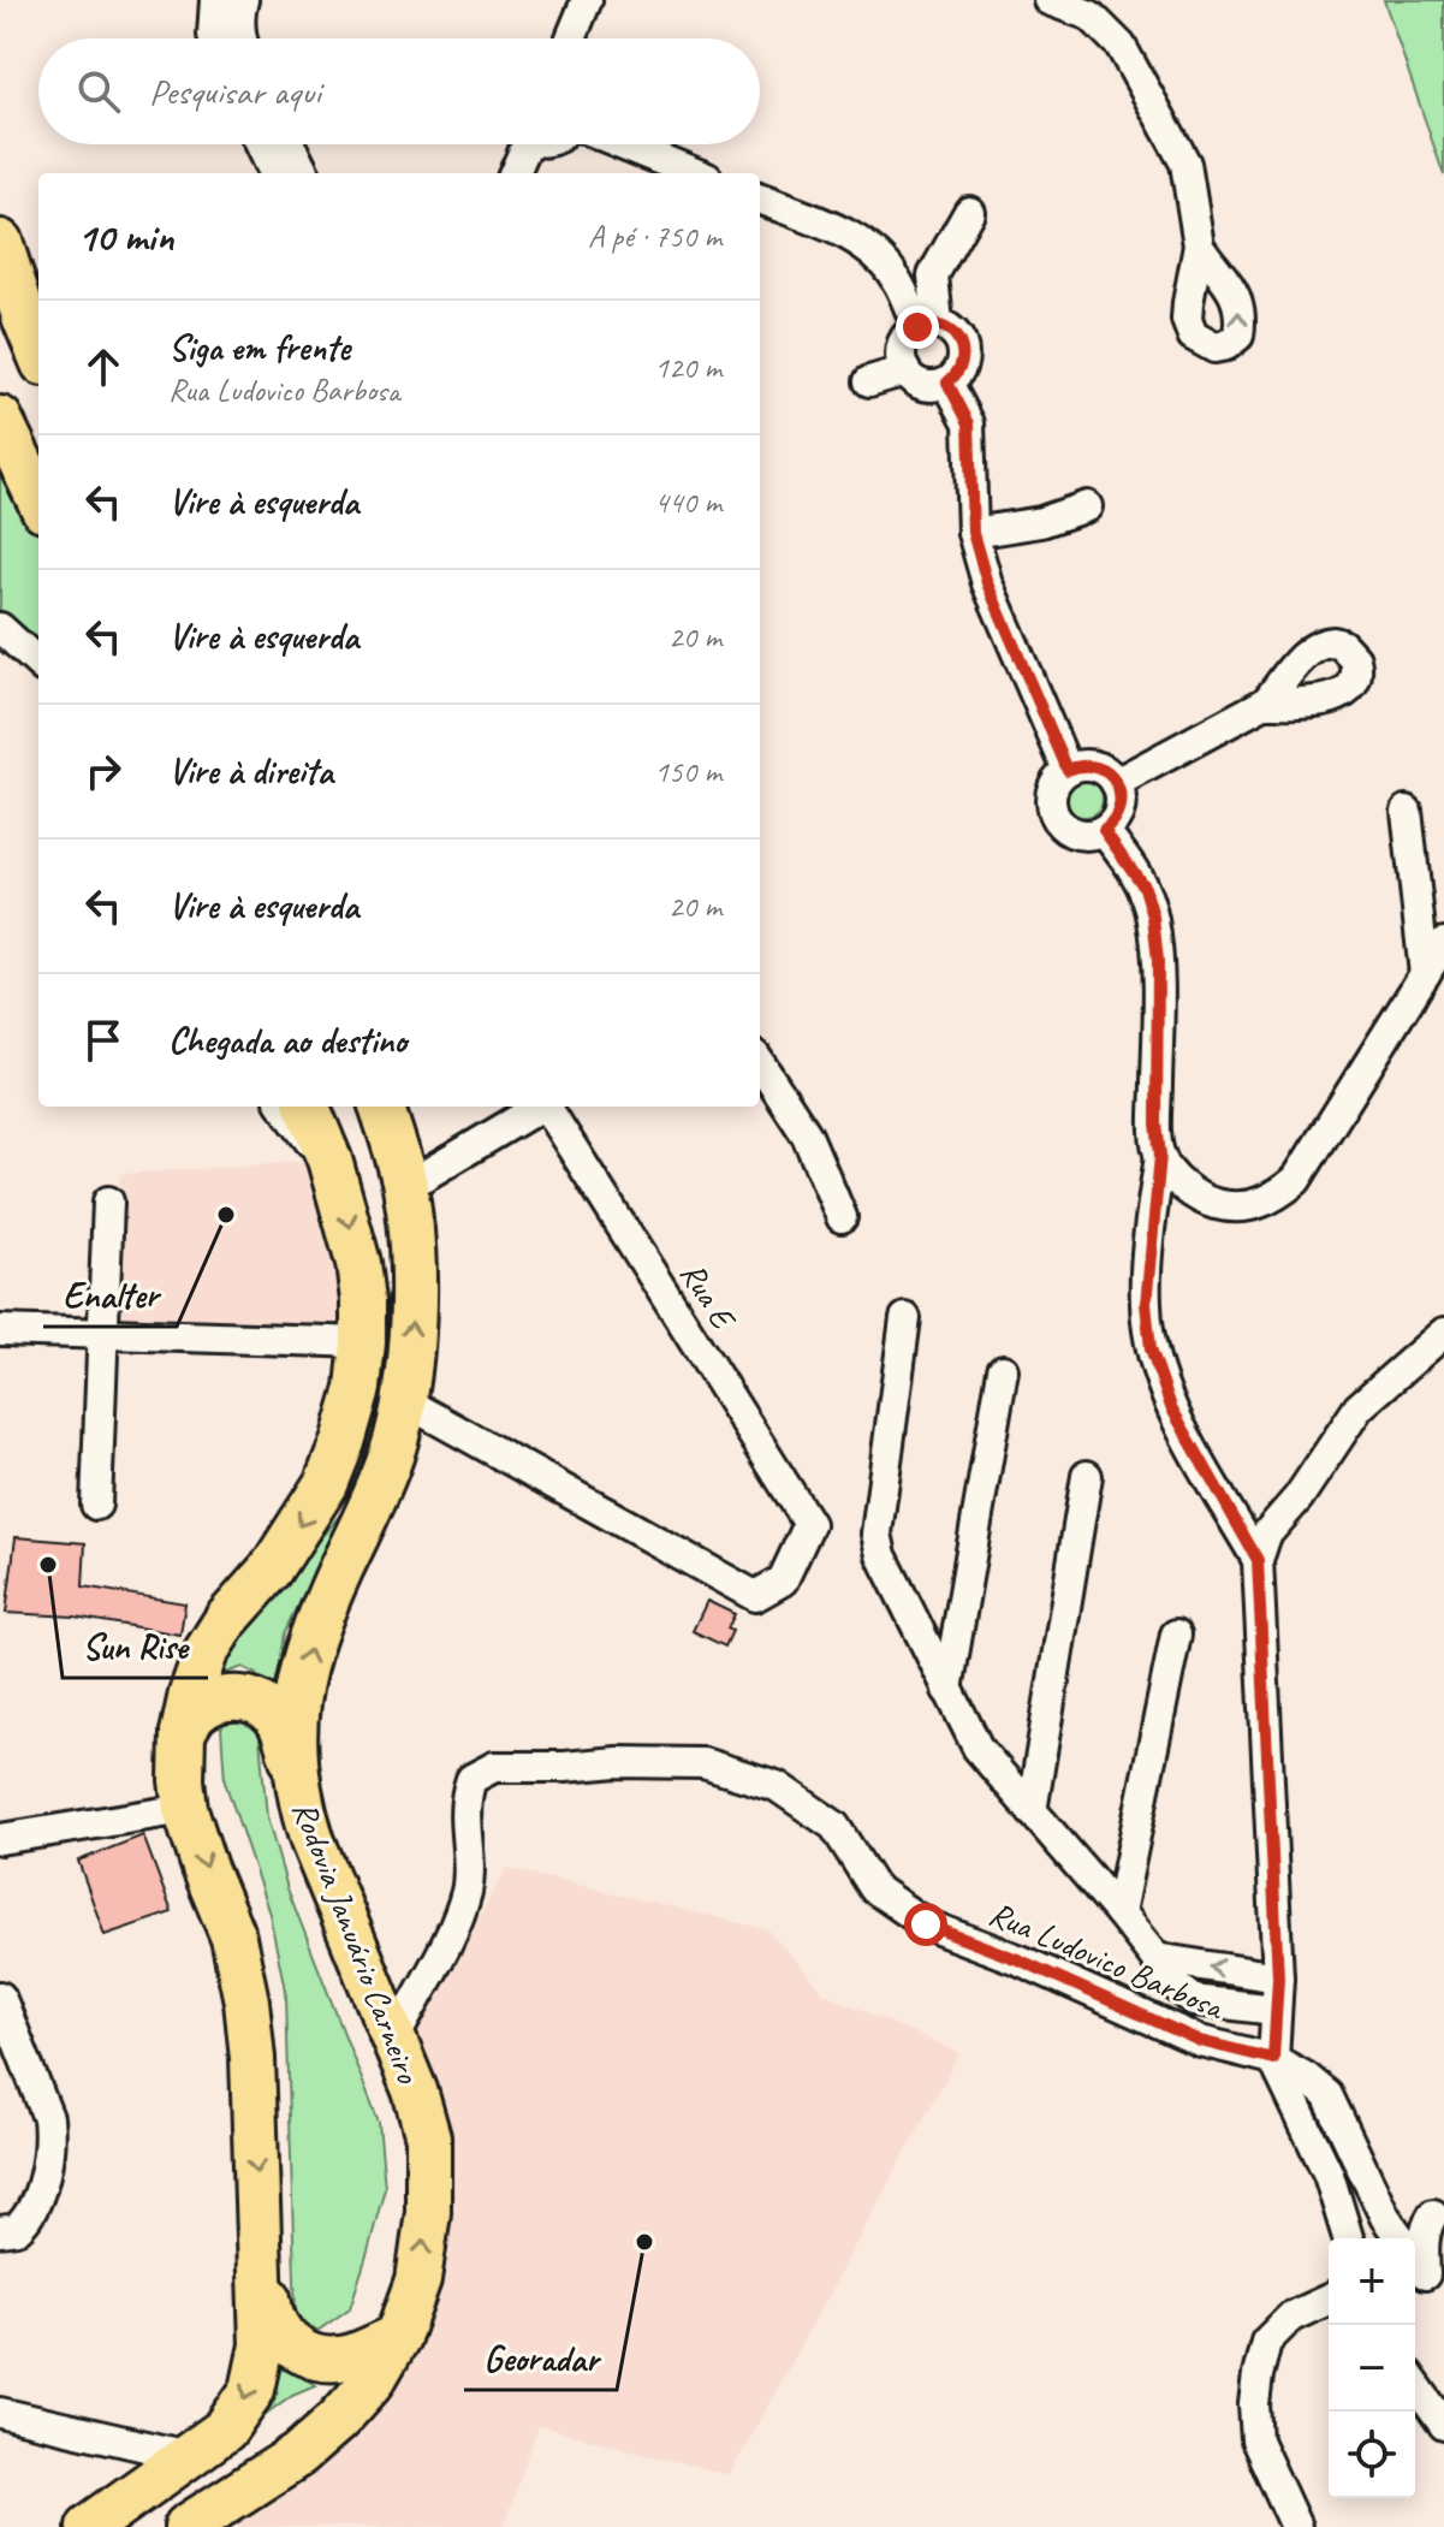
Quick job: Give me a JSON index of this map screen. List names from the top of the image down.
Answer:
{
  "streets": {
    "highway": ["Rodovia Januário Carneiro"],
    "street": ["Rua E", "Rua Ludovico Barbosa"]
  },
  "crossings": [
    ["Rua E", "Rodovia Januário Carneiro"],
    ["Rodovia Januário Carneiro", "Rua Ludovico Barbosa"]
  ],
  "places": ["Enalter", "Sun Rise", "Georadar"],
  "page": {
    "search": "Pesquisar aqui",
    "heading": ["10 min", "A pé · 750 m"],
    "list": [
      ["Siga em frente", "Rua Ludovico Barbosa", "120 m"],
      ["Vire à esquerda", "440 m"],
      ["Vire à esquerda", "20 m"],
      ["Vire à direita", "150 m"],
      ["Vire à esquerda", "20 m"],
      "Chegada ao destino"
    ],
    "map_buttons": ["+", "−"]
  }
}
